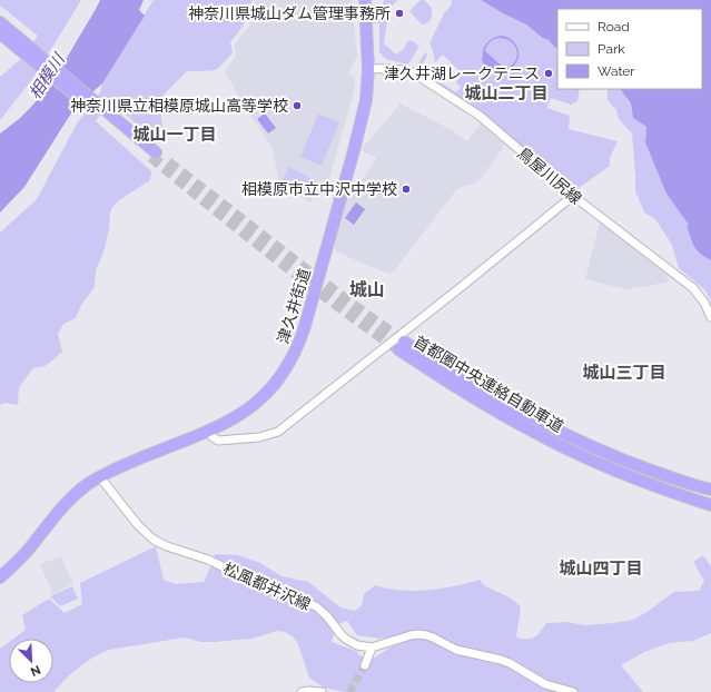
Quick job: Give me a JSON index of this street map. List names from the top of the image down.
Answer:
{
  "streets": {
    "highway": ["津久井街道", "首都圏中央連絡自動車道"],
    "street": ["鳥屋川尻線", "松風都井沢線"]
  },
  "crossings": [
    ["鳥屋川尻線", "津久井街道"],
    ["津久井街道", "松風都井沢線"]
  ],
  "districts": [
    "城山二丁目",
    "城山一丁目",
    "城山",
    "城山三丁目",
    "城山四丁目"
  ],
  "water": ["相模川"],
  "places": [
    "神奈川県城山ダム管理事務所",
    "津久井湖レークテニス",
    "神奈川県立相模原城山高等学校",
    "相模原市立中沢中学校"
  ],
  "legend": ["Road", "Park", "Water"],
  "north": "bottom right"
}
